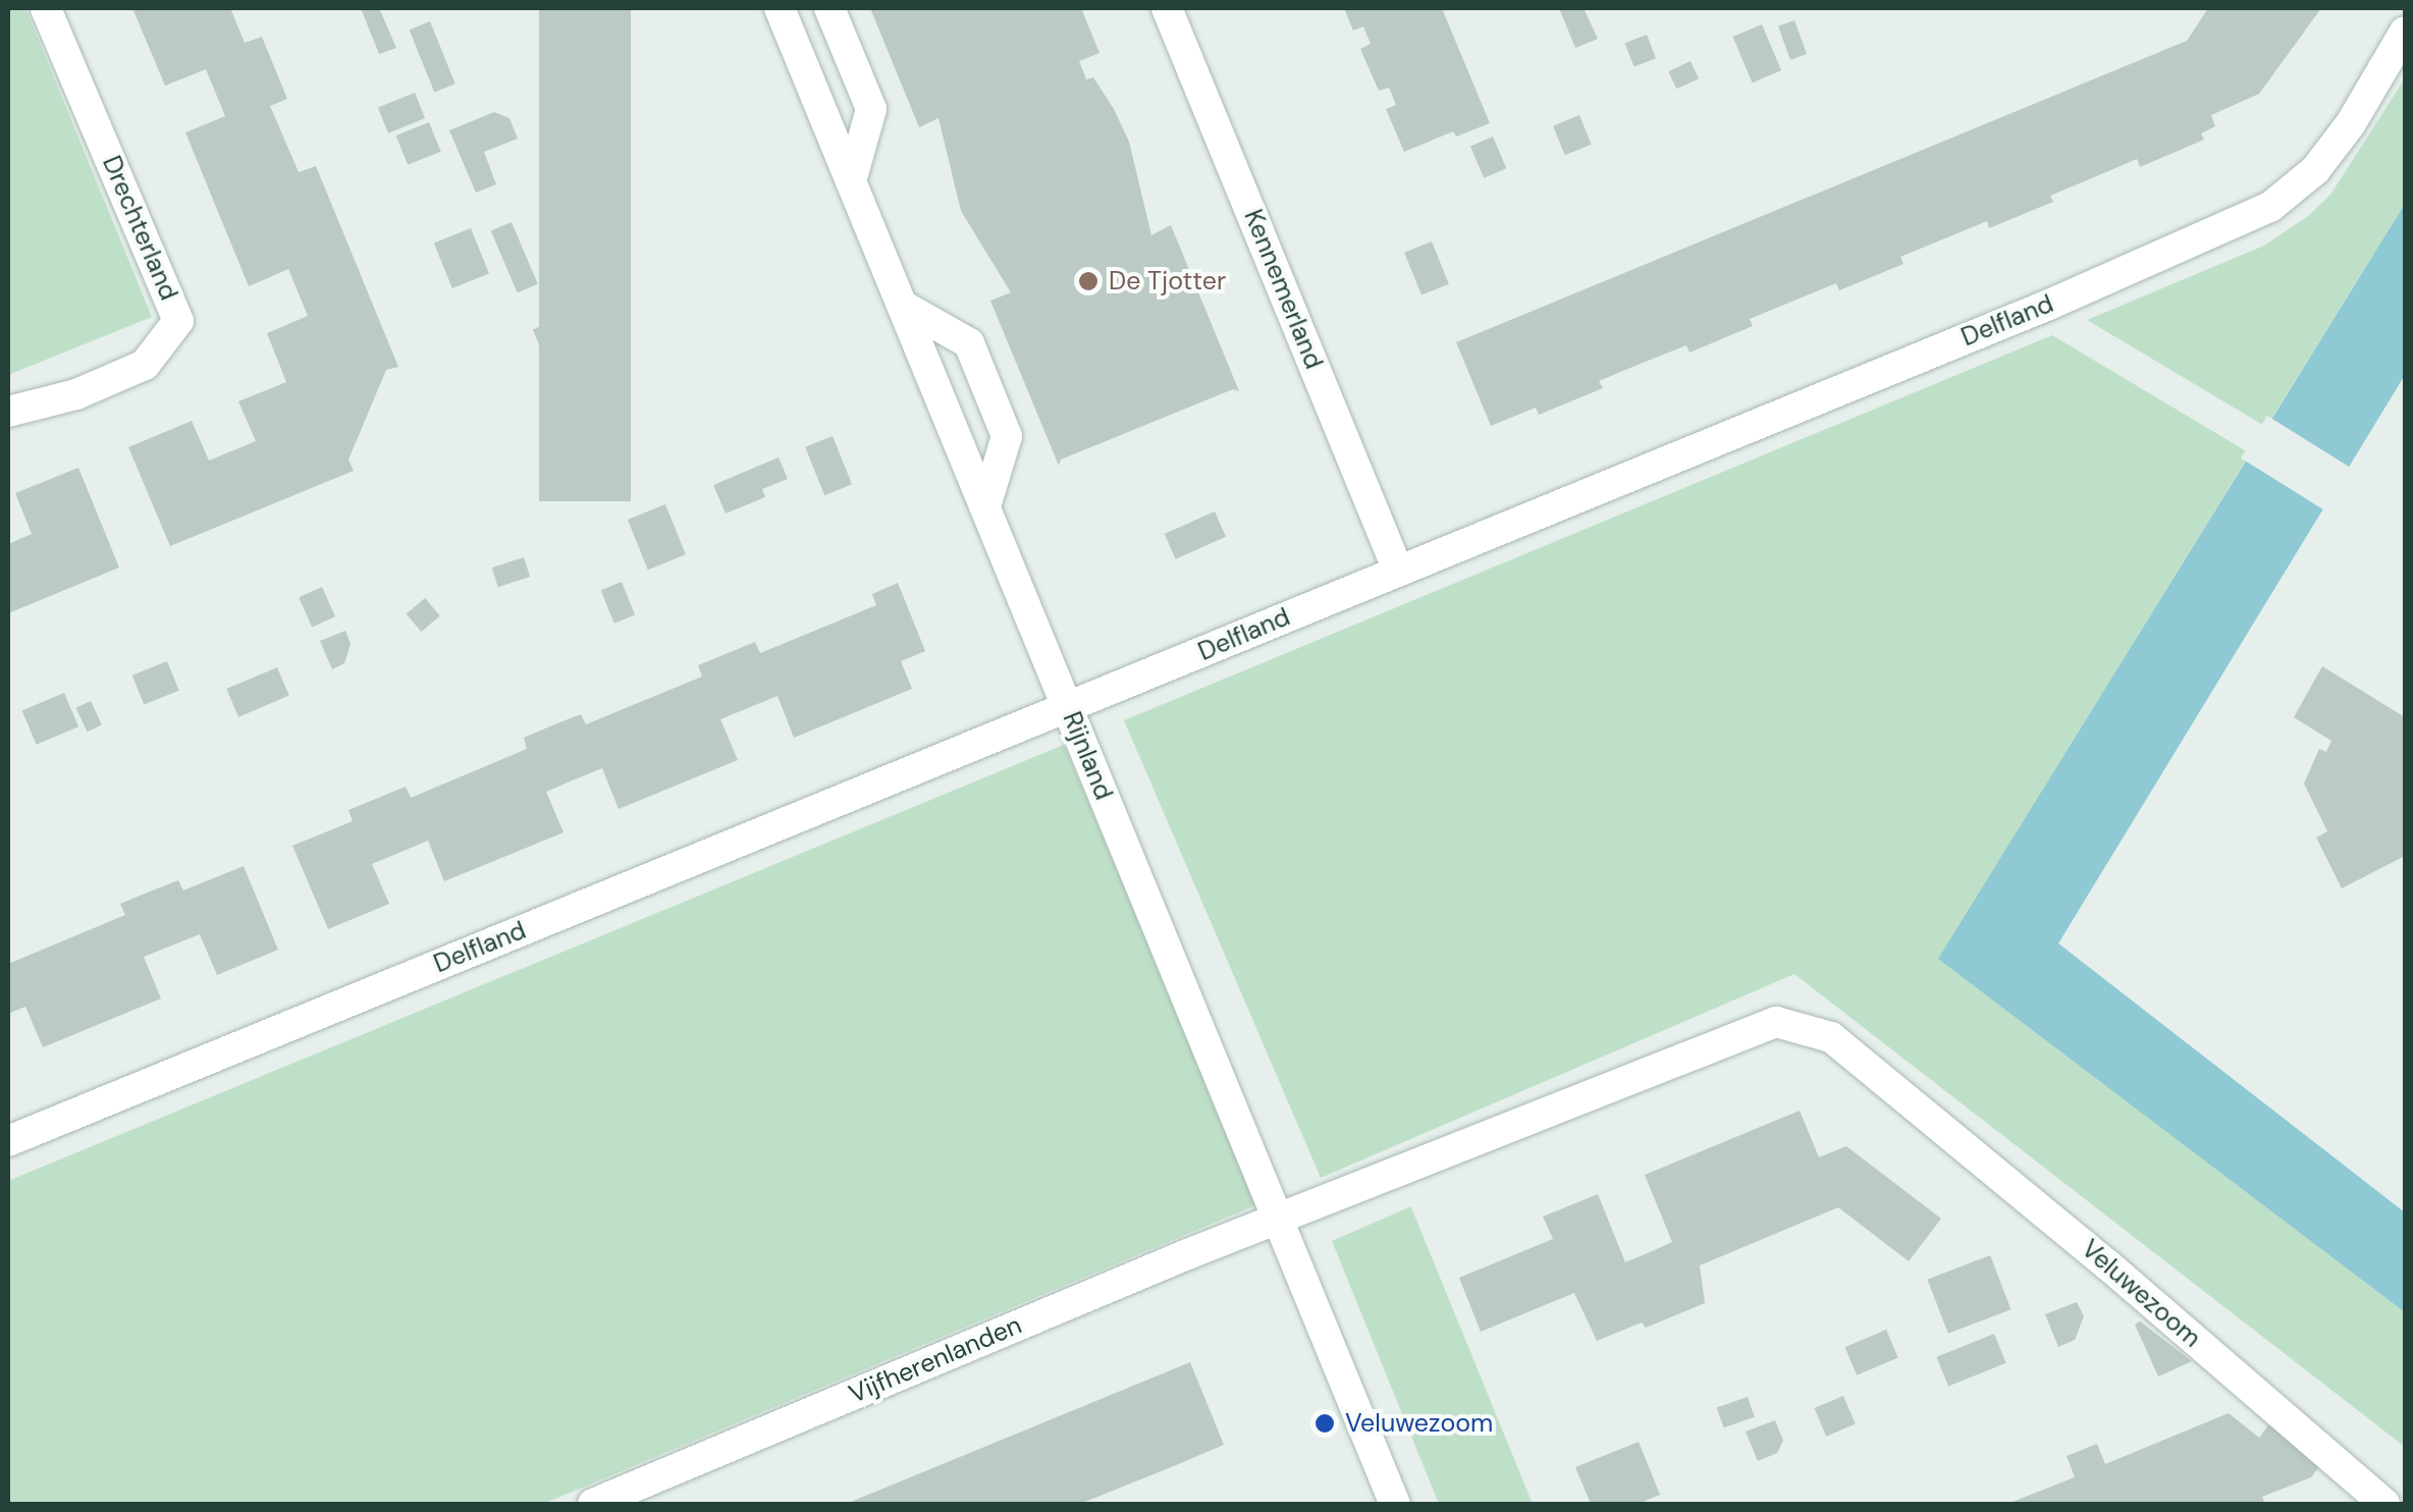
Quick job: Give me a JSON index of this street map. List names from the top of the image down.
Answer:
{
  "streets": {
    "street": [
      "Drechterland",
      "Kennemerland",
      "Delfland",
      "Rijnland",
      "Veluwezoom",
      "Vijfherenlanden"
    ]
  },
  "crossings": [
    ["Kennemerland", "Delfland"],
    ["Delfland", "Rijnland"],
    ["Rijnland", "Veluwezoom"],
    ["Rijnland", "Vijfherenlanden"],
    ["Veluwezoom", "Vijfherenlanden"]
  ],
  "places": ["De Tjotter", "Veluwezoom"]
}
